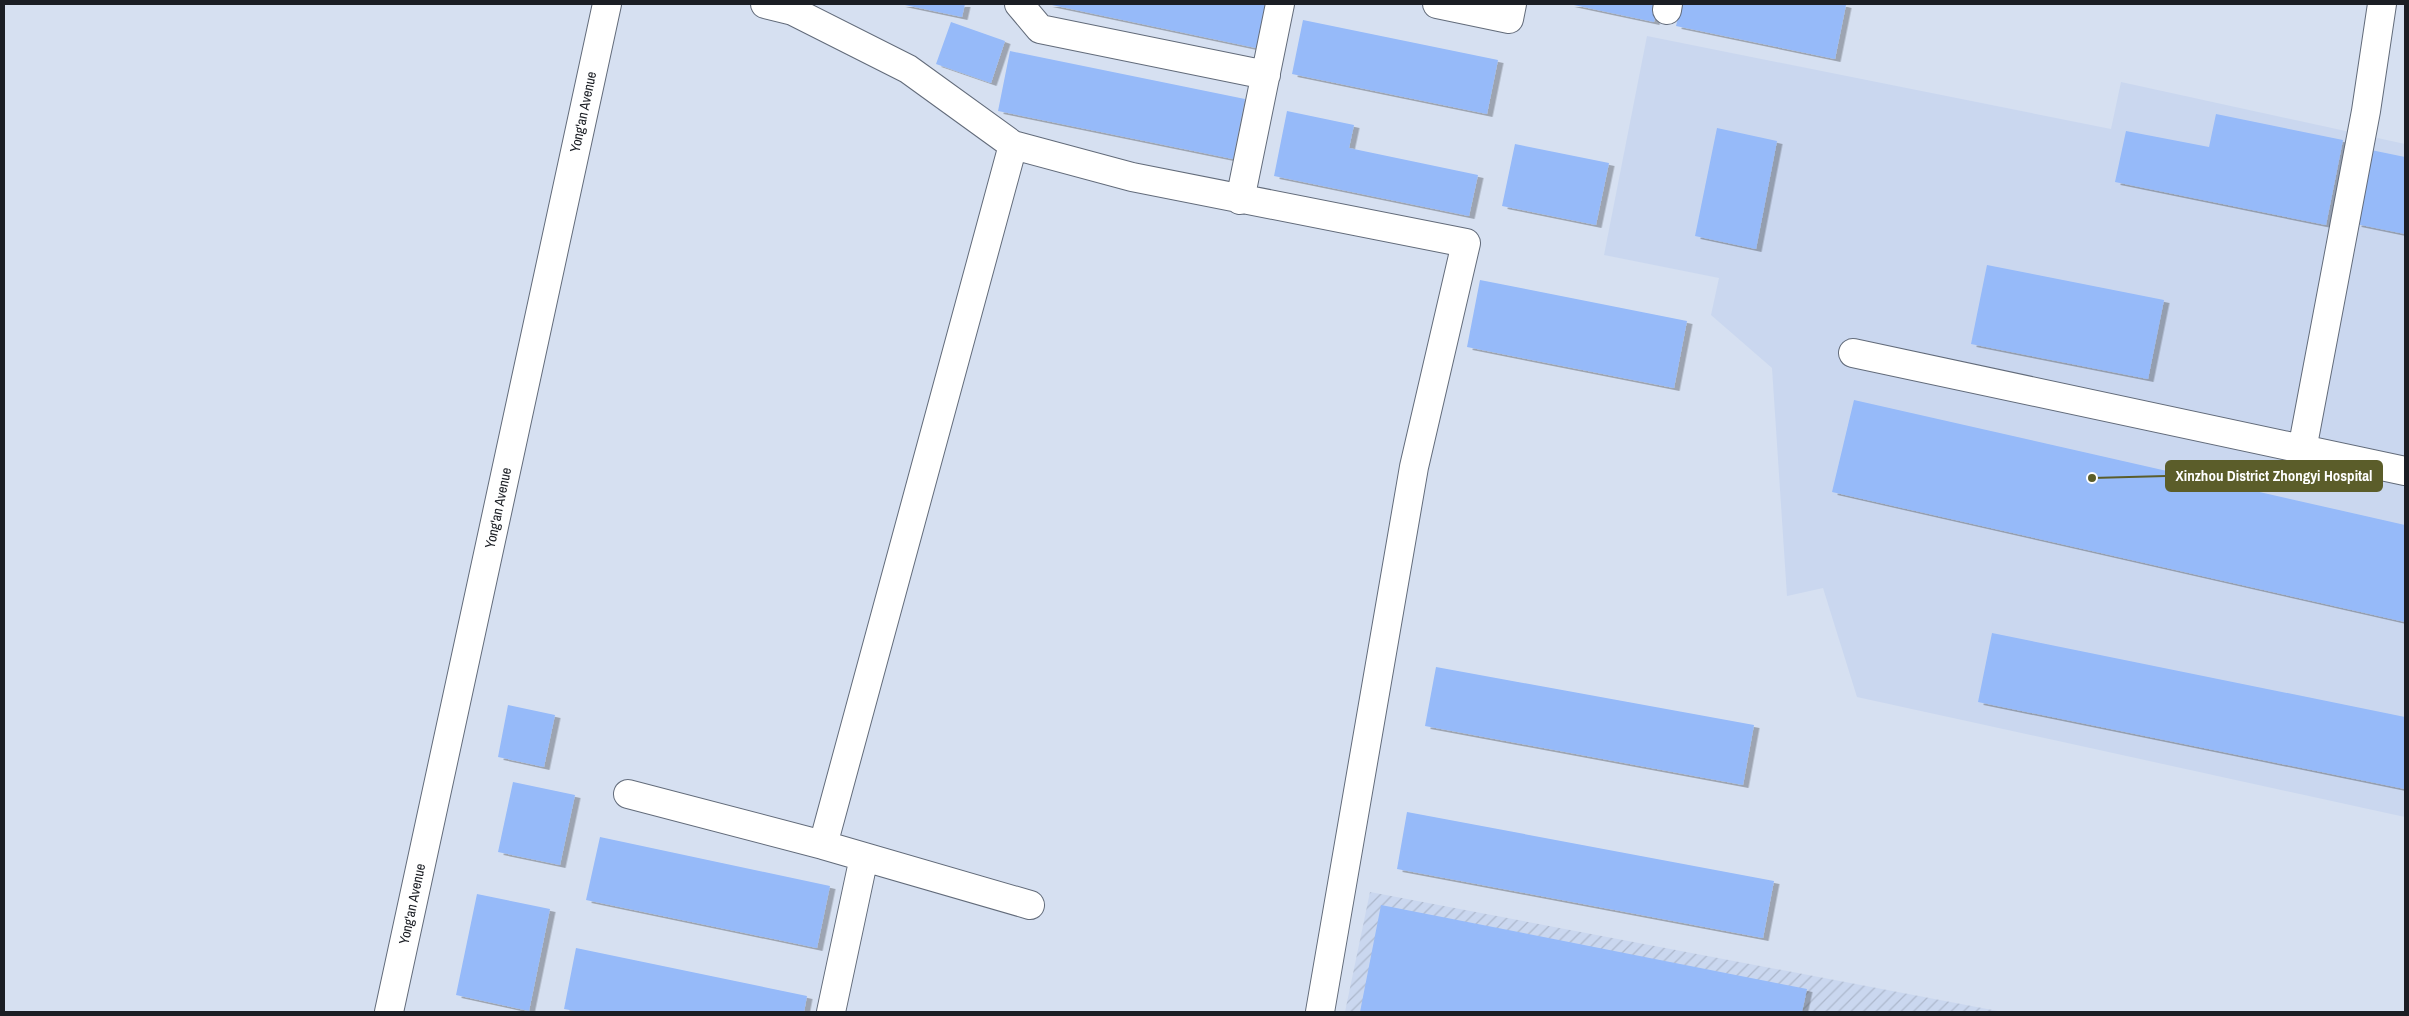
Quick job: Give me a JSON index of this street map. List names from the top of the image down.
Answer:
{
  "streets": {
    "street": ["Yong'an Avenue"]
  },
  "places": ["Xinzhou District Zhongyi Hospital"]
}
